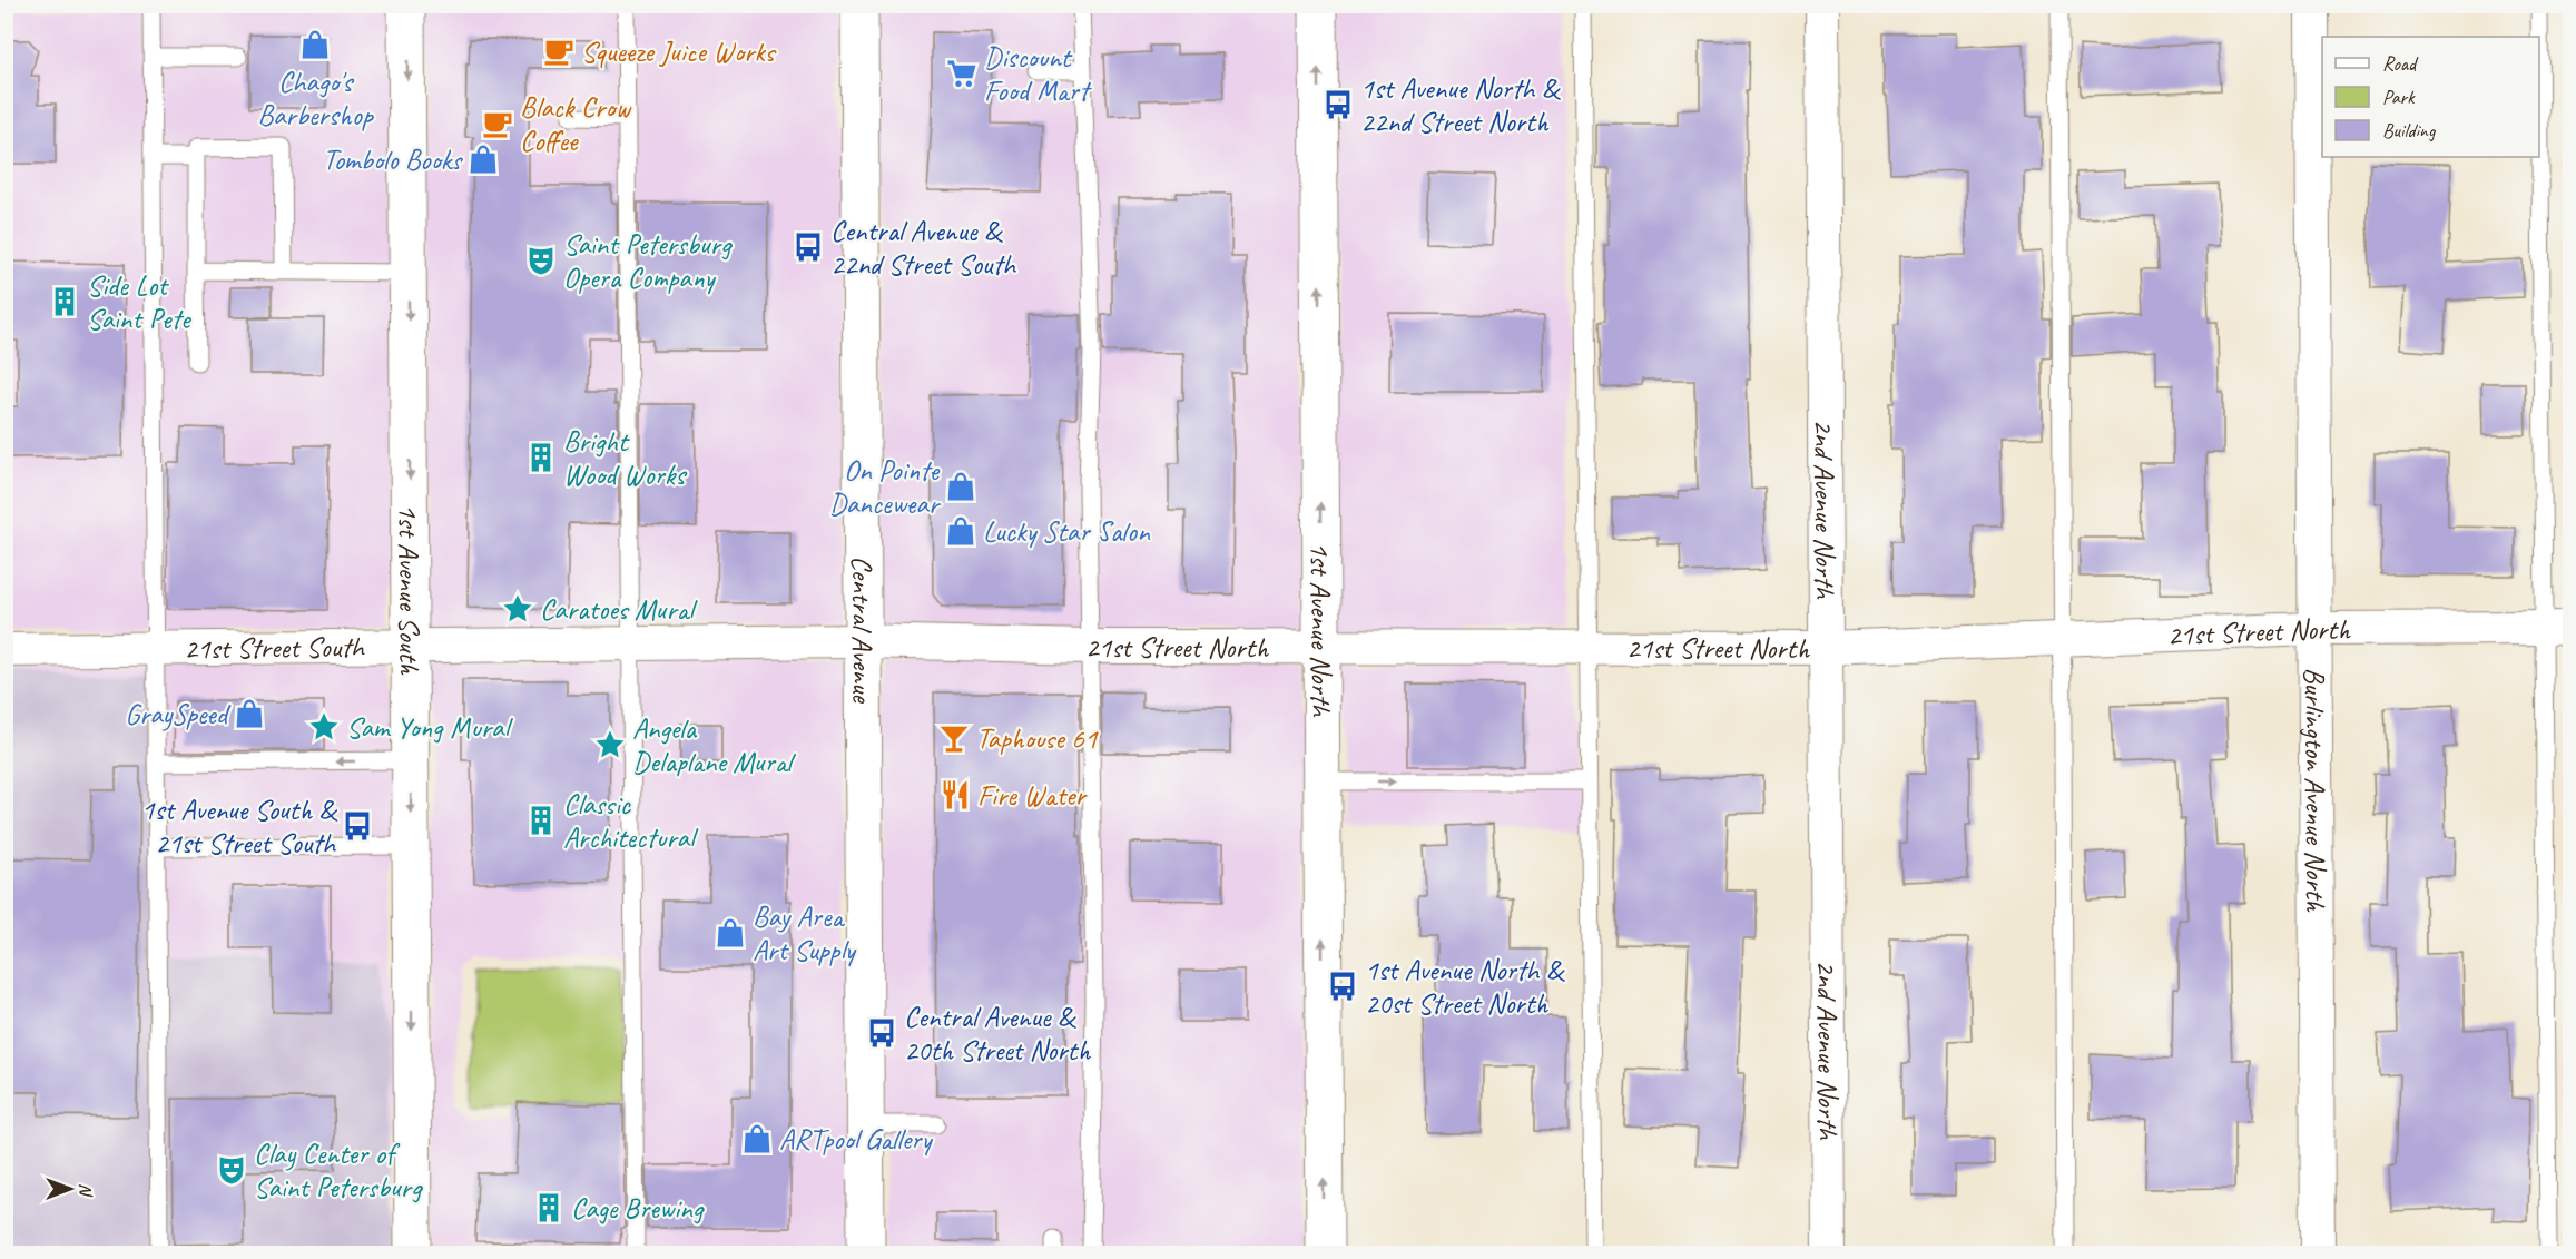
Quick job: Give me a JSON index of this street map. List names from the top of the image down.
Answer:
{
  "streets": {
    "main road": ["1st Avenue South", "Central Avenue", "1st Avenue North"],
    "street": [
      "2nd Avenue North",
      "21st Street North",
      "21st Street South",
      "Burlington Avenue North"
    ]
  },
  "crossings": [
    ["2nd Avenue North", "21st Street North"],
    ["1st Avenue South", "21st Street South"],
    ["Central Avenue", "21st Street North"],
    ["Central Avenue", "21st Street South"],
    ["1st Avenue North", "21st Street North"],
    ["21st Street North", "21st Street South"],
    ["21st Street North", "Burlington Avenue North"]
  ],
  "one_way": ["1st Avenue South", "1st Avenue North"],
  "places": {
    "shop": [
      "Chago's Barbershop",
      "Tombolo Books",
      "On Pointe Dancewear",
      "Lucky Star Salon",
      "GraySpeed",
      "Bay Area Art Supply",
      "ARTpool Gallery"
    ],
    "cafe": ["Squeeze Juice Works", "Black Crow Coffee"],
    "supermarket": ["Discount Food Mart"],
    "bus stop": [
      "1st Avenue North & 22nd Street North",
      "Central Avenue & 22nd Street South",
      "1st Avenue South & 21st Street South",
      "1st Avenue North & 20st Street North",
      "Central Avenue & 20th Street North"
    ],
    "theatre": ["Saint Petersburg Opera Company", "Clay Center of Saint Petersburg"],
    "building": [
      "Side Lot Saint Pete",
      "Bright Wood Works",
      "Classic Architectural",
      "Cage Brewing"
    ],
    "place": ["Caratoes Mural", "Sam Yong Mural", "Angela Delaplane Mural"],
    "bar": ["Taphouse 61"],
    "restaurant": ["Fire Water"]
  },
  "legend": ["Road", "Park", "Building"],
  "north": "right"
}
